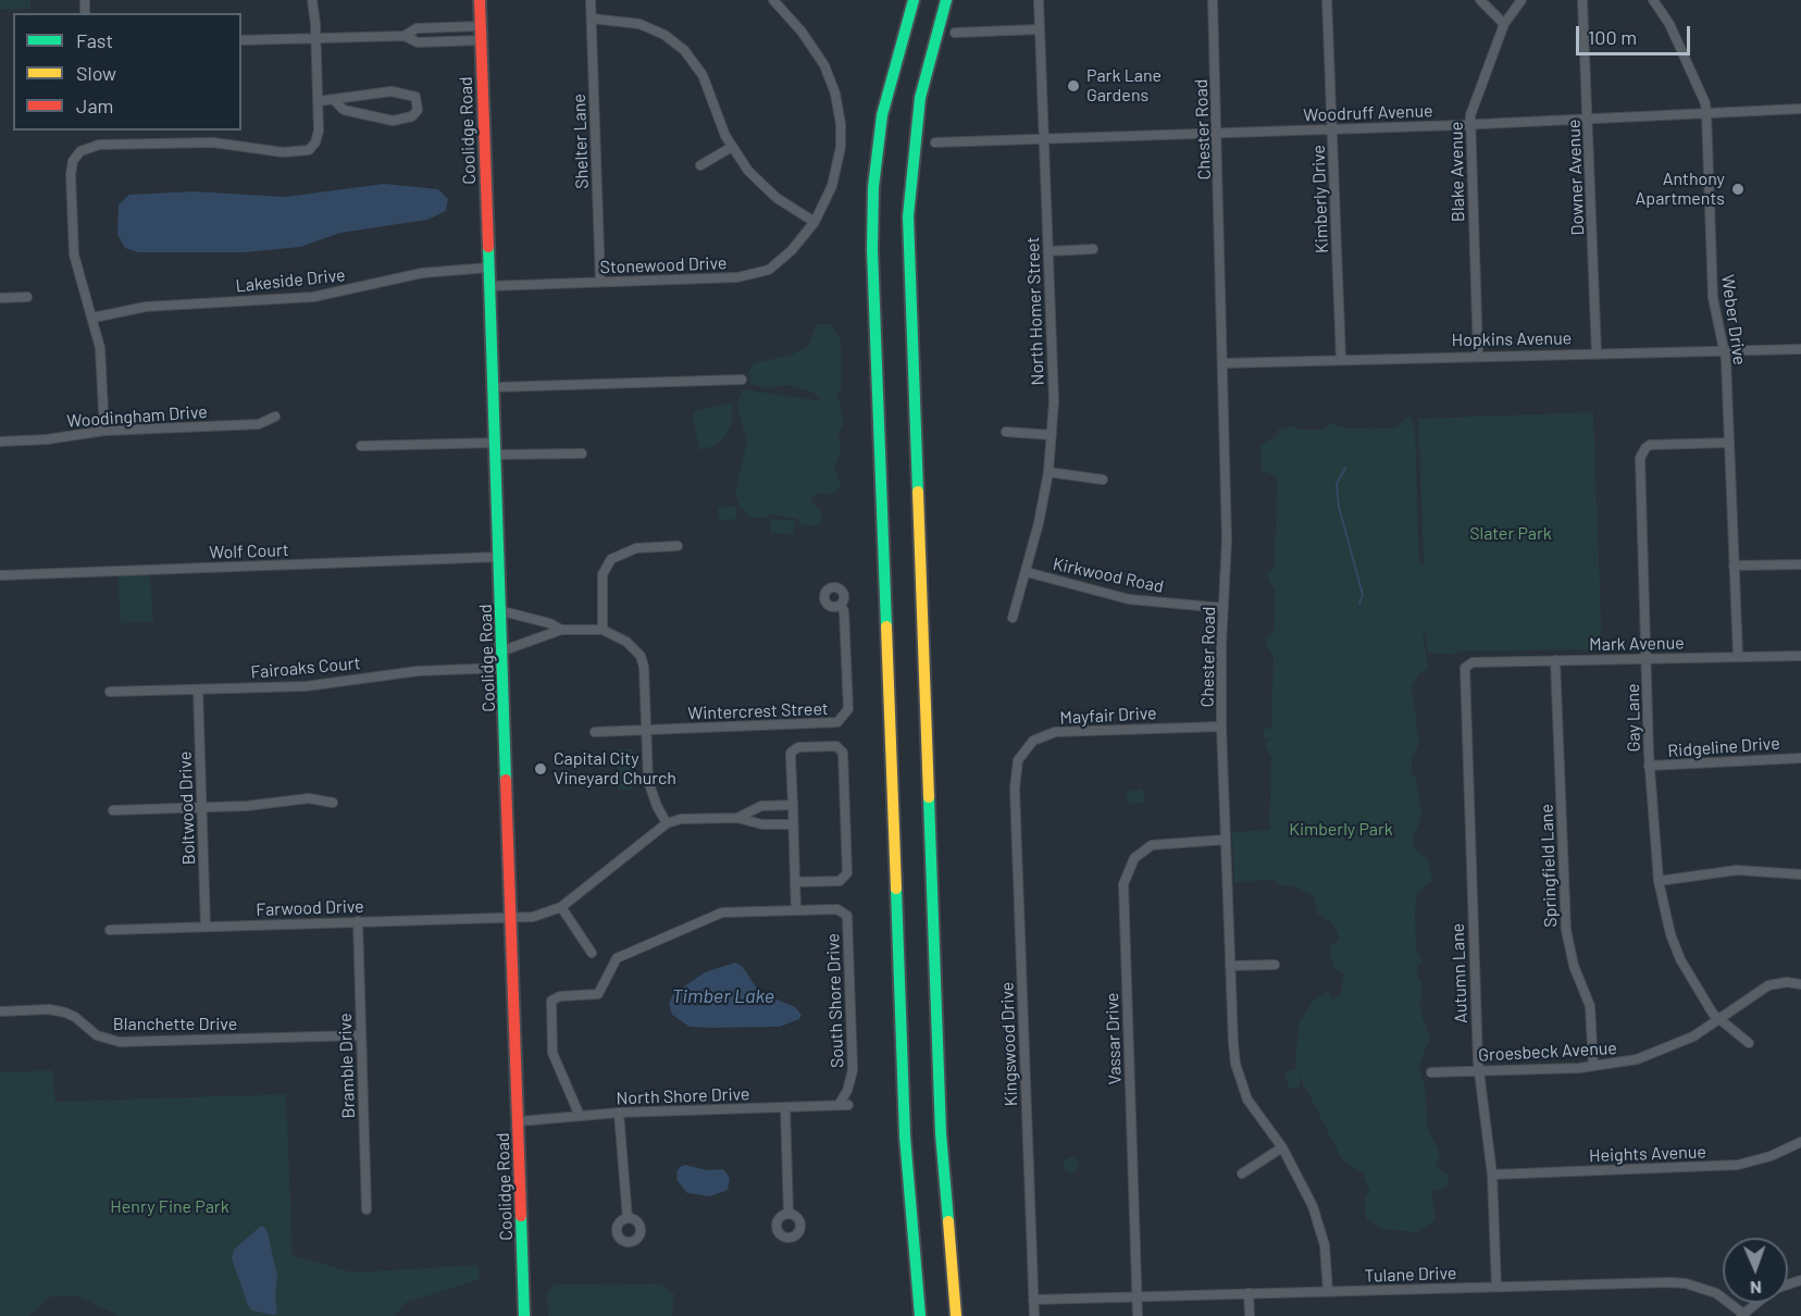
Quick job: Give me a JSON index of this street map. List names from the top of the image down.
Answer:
{
  "streets": {
    "main road": ["Coolidge Road"],
    "street": [
      "Woodruff Avenue",
      "Chester Road",
      "Shelter Lane",
      "Blake Avenue",
      "Downer Avenue",
      "Kimberly Drive",
      "Stonewood Drive",
      "Lakeside Drive",
      "North Homer Street",
      "Weber Drive",
      "Hopkins Avenue",
      "Woodingham Drive",
      "Wolf Court",
      "Kirkwood Road",
      "Mark Avenue",
      "Fairoaks Court",
      "Wintercrest Street",
      "Mayfair Drive",
      "Gay Lane",
      "Ridgeline Drive",
      "Boltwood Drive",
      "Springfield Lane",
      "Farwood Drive",
      "Autumn Lane",
      "South Shore Drive",
      "Blanchette Drive",
      "Vassar Drive",
      "Kingswood Drive",
      "Groesbeck Avenue",
      "Bramble Drive",
      "North Shore Drive",
      "Heights Avenue",
      "Tulane Drive"
    ]
  },
  "crossings": [
    ["Woodruff Avenue", "Chester Road"],
    ["Woodruff Avenue", "Blake Avenue"],
    ["Woodruff Avenue", "Downer Avenue"],
    ["Woodruff Avenue", "Kimberly Drive"],
    ["Woodruff Avenue", "North Homer Street"],
    ["Woodruff Avenue", "Weber Drive"],
    ["Chester Road", "Hopkins Avenue"],
    ["Chester Road", "Kirkwood Road"],
    ["Chester Road", "Mayfair Drive"],
    ["Chester Road", "Vassar Drive"],
    ["Chester Road", "Tulane Drive"],
    ["Coolidge Road", "Stonewood Drive"],
    ["Coolidge Road", "Lakeside Drive"],
    ["Coolidge Road", "Wolf Court"],
    ["Coolidge Road", "Fairoaks Court"],
    ["Coolidge Road", "Farwood Drive"],
    ["Coolidge Road", "North Shore Drive"],
    ["Shelter Lane", "Stonewood Drive"],
    ["Blake Avenue", "Hopkins Avenue"],
    ["Downer Avenue", "Hopkins Avenue"],
    ["Kimberly Drive", "Hopkins Avenue"],
    ["North Homer Street", "Kirkwood Road"],
    ["Weber Drive", "Hopkins Avenue"],
    ["Weber Drive", "Mark Avenue"],
    ["Weber Drive", "Gay Lane"],
    ["Mark Avenue", "Gay Lane"],
    ["Mark Avenue", "Springfield Lane"],
    ["Mark Avenue", "Autumn Lane"],
    ["Fairoaks Court", "Boltwood Drive"],
    ["Mayfair Drive", "Kingswood Drive"],
    ["Gay Lane", "Ridgeline Drive"],
    ["Gay Lane", "Groesbeck Avenue"],
    ["Boltwood Drive", "Farwood Drive"],
    ["Springfield Lane", "Groesbeck Avenue"],
    ["Farwood Drive", "Bramble Drive"],
    ["Autumn Lane", "Groesbeck Avenue"],
    ["Autumn Lane", "Heights Avenue"],
    ["Autumn Lane", "Tulane Drive"],
    ["South Shore Drive", "North Shore Drive"],
    ["Blanchette Drive", "Bramble Drive"],
    ["Vassar Drive", "Tulane Drive"],
    ["Kingswood Drive", "Tulane Drive"]
  ],
  "water": ["Timber Lake"],
  "parks": ["Slater Park", "Kimberly Park", "Henry Fine Park"],
  "places": ["Park Lane Gardens", "Anthony Apartments", "Capital City Vineyard Church"],
  "legend": ["Fast", "Slow", "Jam"],
  "scale_bar": "100 m",
  "north": "bottom"
}
